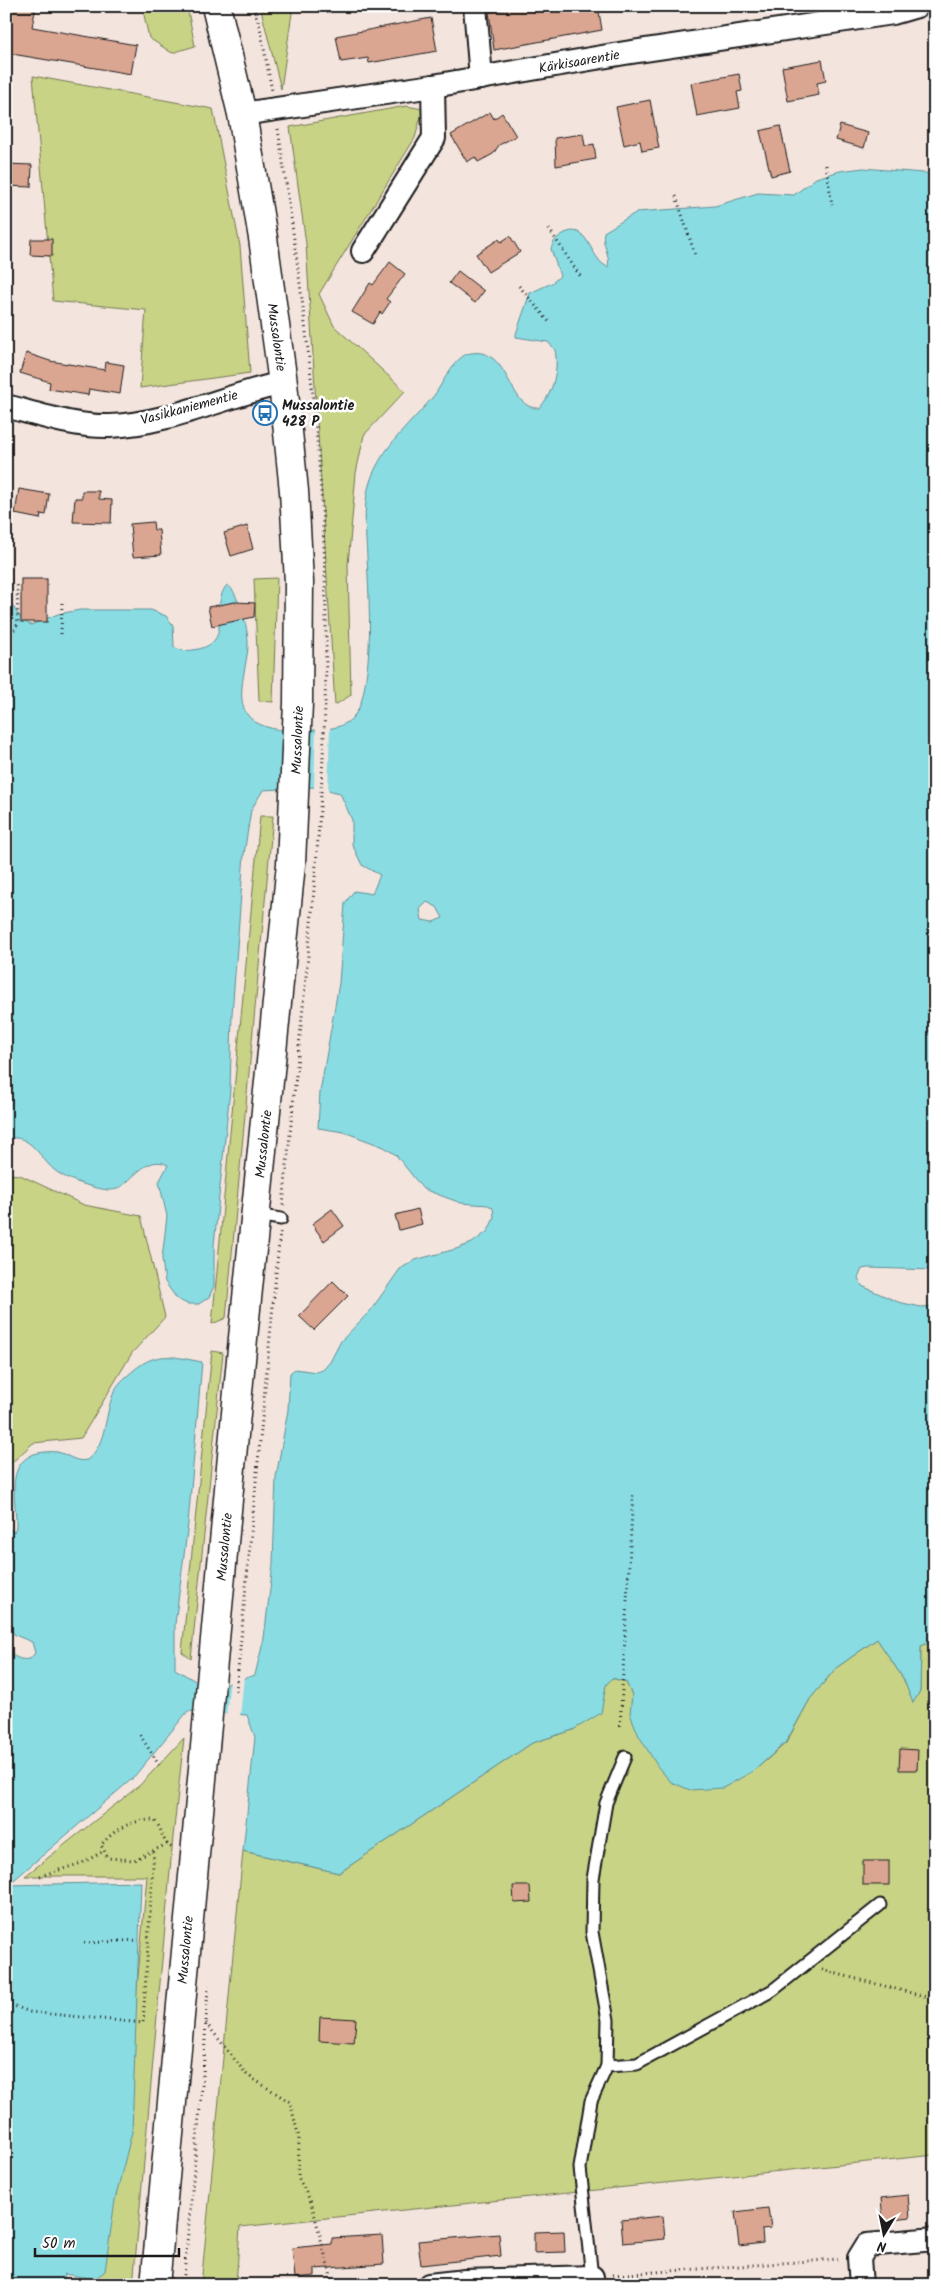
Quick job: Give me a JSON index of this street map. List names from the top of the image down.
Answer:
{
  "streets": {
    "main road": ["Mussalontie"],
    "street": ["Kärkisaarentie", "Vasikkaniementie"]
  },
  "crossings": [
    ["Kärkisaarentie", "Mussalontie"],
    ["Mussalontie", "Vasikkaniementie"]
  ],
  "places": {
    "bus stop": ["Mussalontie 428 P"]
  },
  "scale_bar": "50 m",
  "north": "bottom"
}
